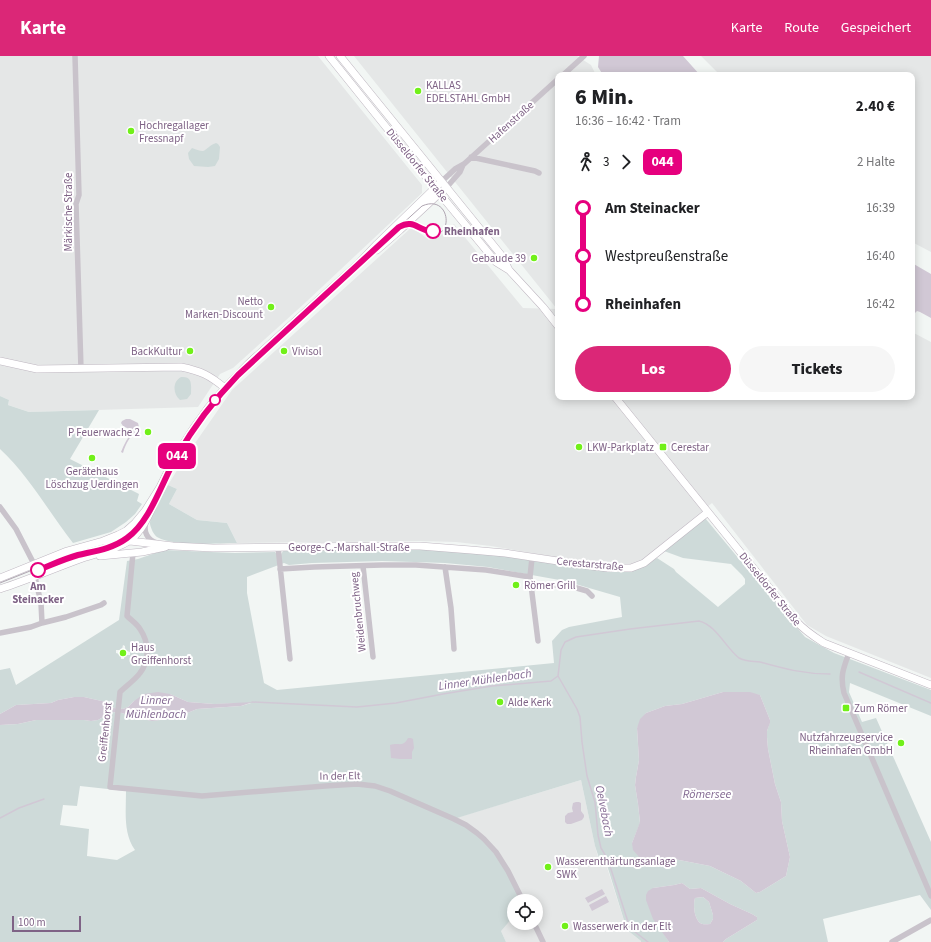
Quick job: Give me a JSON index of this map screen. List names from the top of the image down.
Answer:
{
  "streets": {
    "main road": [
      "Hafenstraße",
      "Düsseldorfer Straße",
      "George-C.-Marshall-Straße",
      "Cerestarstraße"
    ],
    "street": [
      "Märkische Straße",
      "Weidenbruchweg",
      "Greiffenhorst",
      "In der Elt"
    ]
  },
  "crossings": [
    ["Hafenstraße", "Düsseldorfer Straße"],
    ["Hafenstraße", "George-C.-Marshall-Straße"],
    ["Düsseldorfer Straße", "Cerestarstraße"],
    ["George-C.-Marshall-Straße", "Cerestarstraße"],
    ["Greiffenhorst", "In der Elt"]
  ],
  "water": ["Linner Mühlenbach", "Römersee", "Oelvebach"],
  "places": {
    "other": [
      "KALLAS EDELSTAHL GmbH",
      "Hochregallager Fressnapf",
      "Rheinhafen",
      "Gebaude 39",
      "Netto Marken-Discount",
      "BackKultur",
      "Vivisol",
      "P Feuerwache 2",
      "LKW-Parkplatz",
      "Gerätehaus Löschzug Uerdingen",
      "Am Steinacker",
      "Römer Grill",
      "Haus Greiffenhorst",
      "Alde Kerk",
      "Nutzfahrzeugservice Rheinhafen GmbH",
      "Wasserenthärtungsanlage SWK",
      "Wasserwerk in der Elt"
    ],
    "transit": ["Cerestar", "Zum Römer"]
  },
  "lines": ["tram line 044"],
  "scale_bar": "100 m",
  "page": {
    "header": "Karte",
    "nav": ["Karte", "Route", "Gespeichert"],
    "on_map": "044",
    "heading": ["6 Min.", "16:36 – 16:42 · Tram", "2.40 €"],
    "legs": ["3", "044", "2 Halte"],
    "list": [
      {
        "name": "Am Steinacker",
        "value": "16:39"
      },
      {
        "name": "Westpreußenstraße",
        "value": "16:40"
      },
      {
        "name": "Rheinhafen",
        "value": "16:42"
      }
    ],
    "buttons": ["Los", "Tickets"],
    "scale": "100 m"
  }
}
